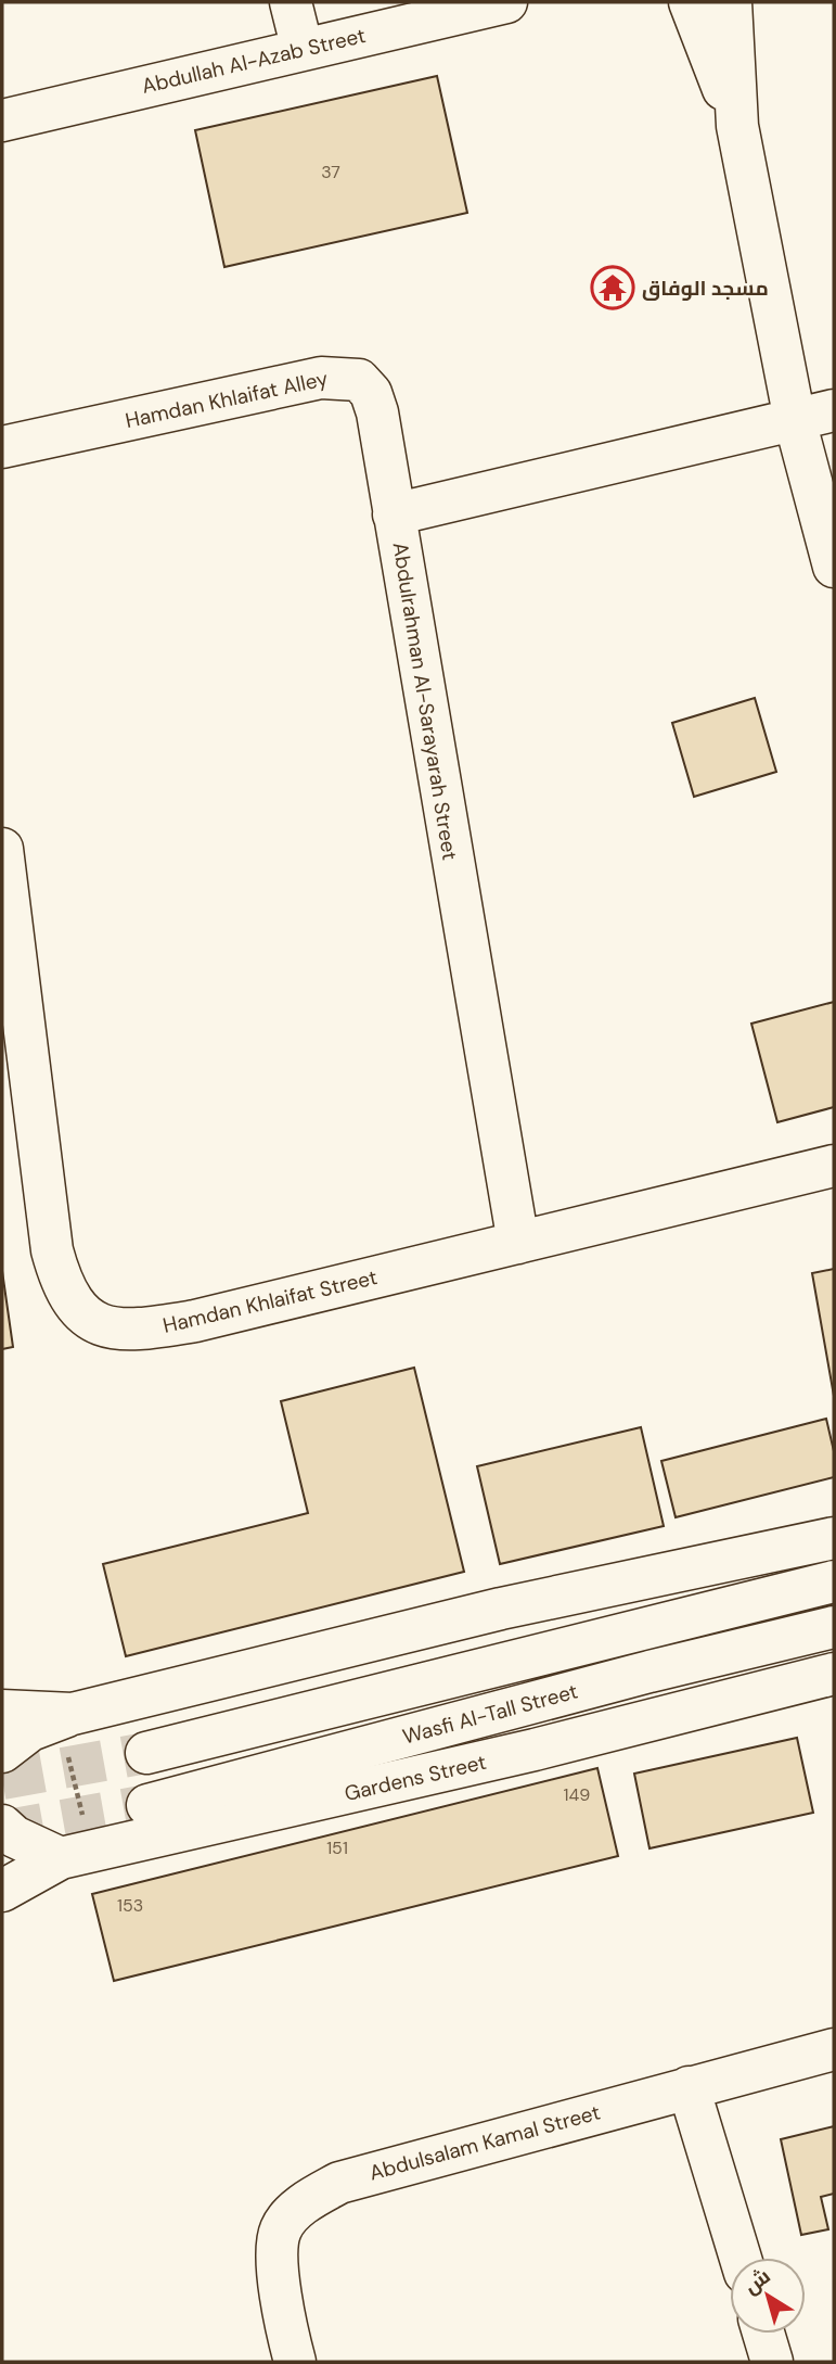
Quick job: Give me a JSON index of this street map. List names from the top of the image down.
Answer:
{
  "streets": {
    "street": [
      "Abdullah Al-Azab Street",
      "Hamdan Khlaifat Alley",
      "Abdulrahman Al-Sarayarah Street",
      "Hamdan Khlaifat Street",
      "Wasfi Al-Tall Street",
      "Gardens Street",
      "Abdulsalam Kamal Street"
    ]
  },
  "crossings": [
    ["Hamdan Khlaifat Alley", "Abdulrahman Al-Sarayarah Street"],
    ["Abdulrahman Al-Sarayarah Street", "Hamdan Khlaifat Street"]
  ],
  "places": {
    "temple": ["مسجد الوفاق"]
  },
  "house_numbers": [
    "37",
    "149",
    "151",
    "153"
  ],
  "north": "top left"
}
